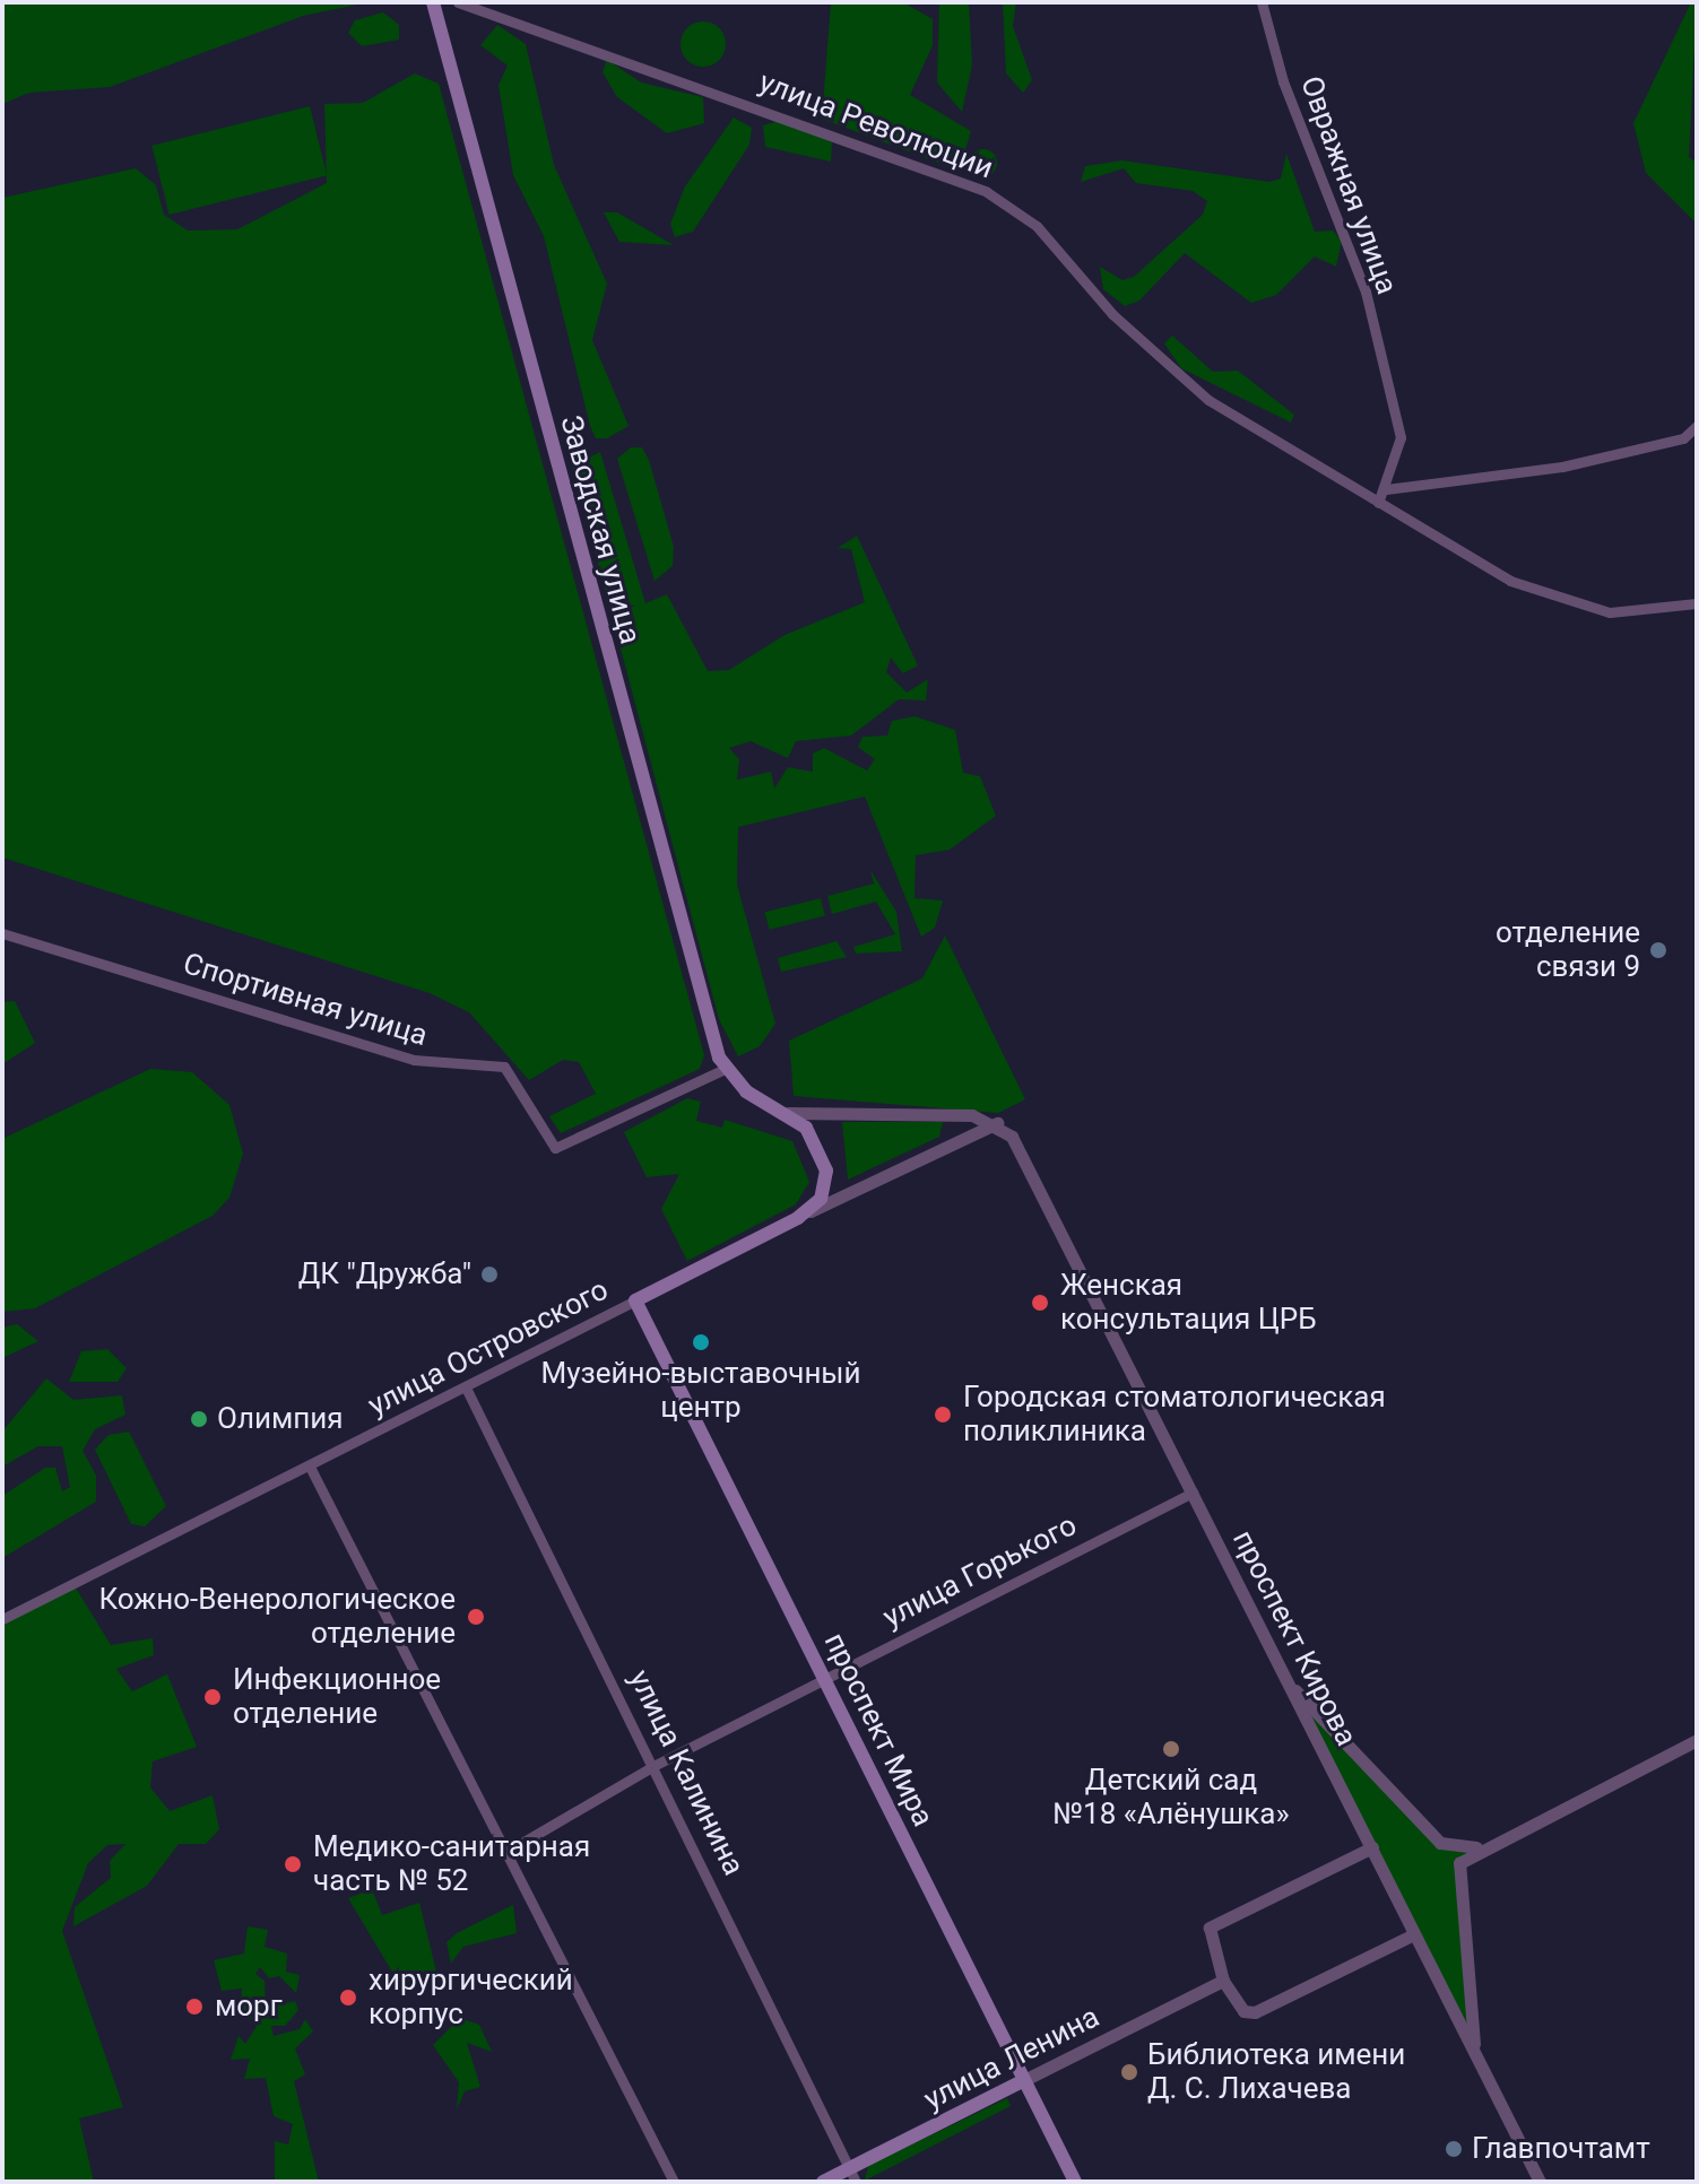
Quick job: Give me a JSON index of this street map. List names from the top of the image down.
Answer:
{
  "streets": {
    "main road": [
      "Заводская улица",
      "улица Островского",
      "проспект Мира",
      "улица Ленина"
    ],
    "street": [
      "улица Революции",
      "Овражная улица",
      "Спортивная улица",
      "улица Горького",
      "проспект Кирова",
      "улица Калинина"
    ]
  },
  "crossings": [
    ["улица Революции", "Овражная улица"],
    ["Заводская улица", "Спортивная улица"],
    ["улица Островского", "проспект Кирова"],
    ["улица Островского", "проспект Мира"],
    ["улица Островского", "улица Калинина"],
    ["улица Горького", "проспект Кирова"],
    ["улица Горького", "проспект Мира"],
    ["улица Горького", "улица Калинина"],
    ["проспект Мира", "улица Ленина"],
    ["улица Калинина", "улица Ленина"]
  ],
  "places": [
    "отделение связи 9",
    "ДК \"Дружба\"",
    "Женская консультация ЦРБ",
    "Музейно-выставочный центр",
    "Городская стоматологическая поликлиника",
    "Олимпия",
    "Кожно-Венерологическое отделение",
    "Инфекционное отделение",
    "Детский сад №18 «Алёнушка»",
    "Медико-санитарная часть № 52",
    "хирургический корпус",
    "морг",
    "Библиотека имени Д. С. Лихачева",
    "Главпочтамт"
  ]
}
